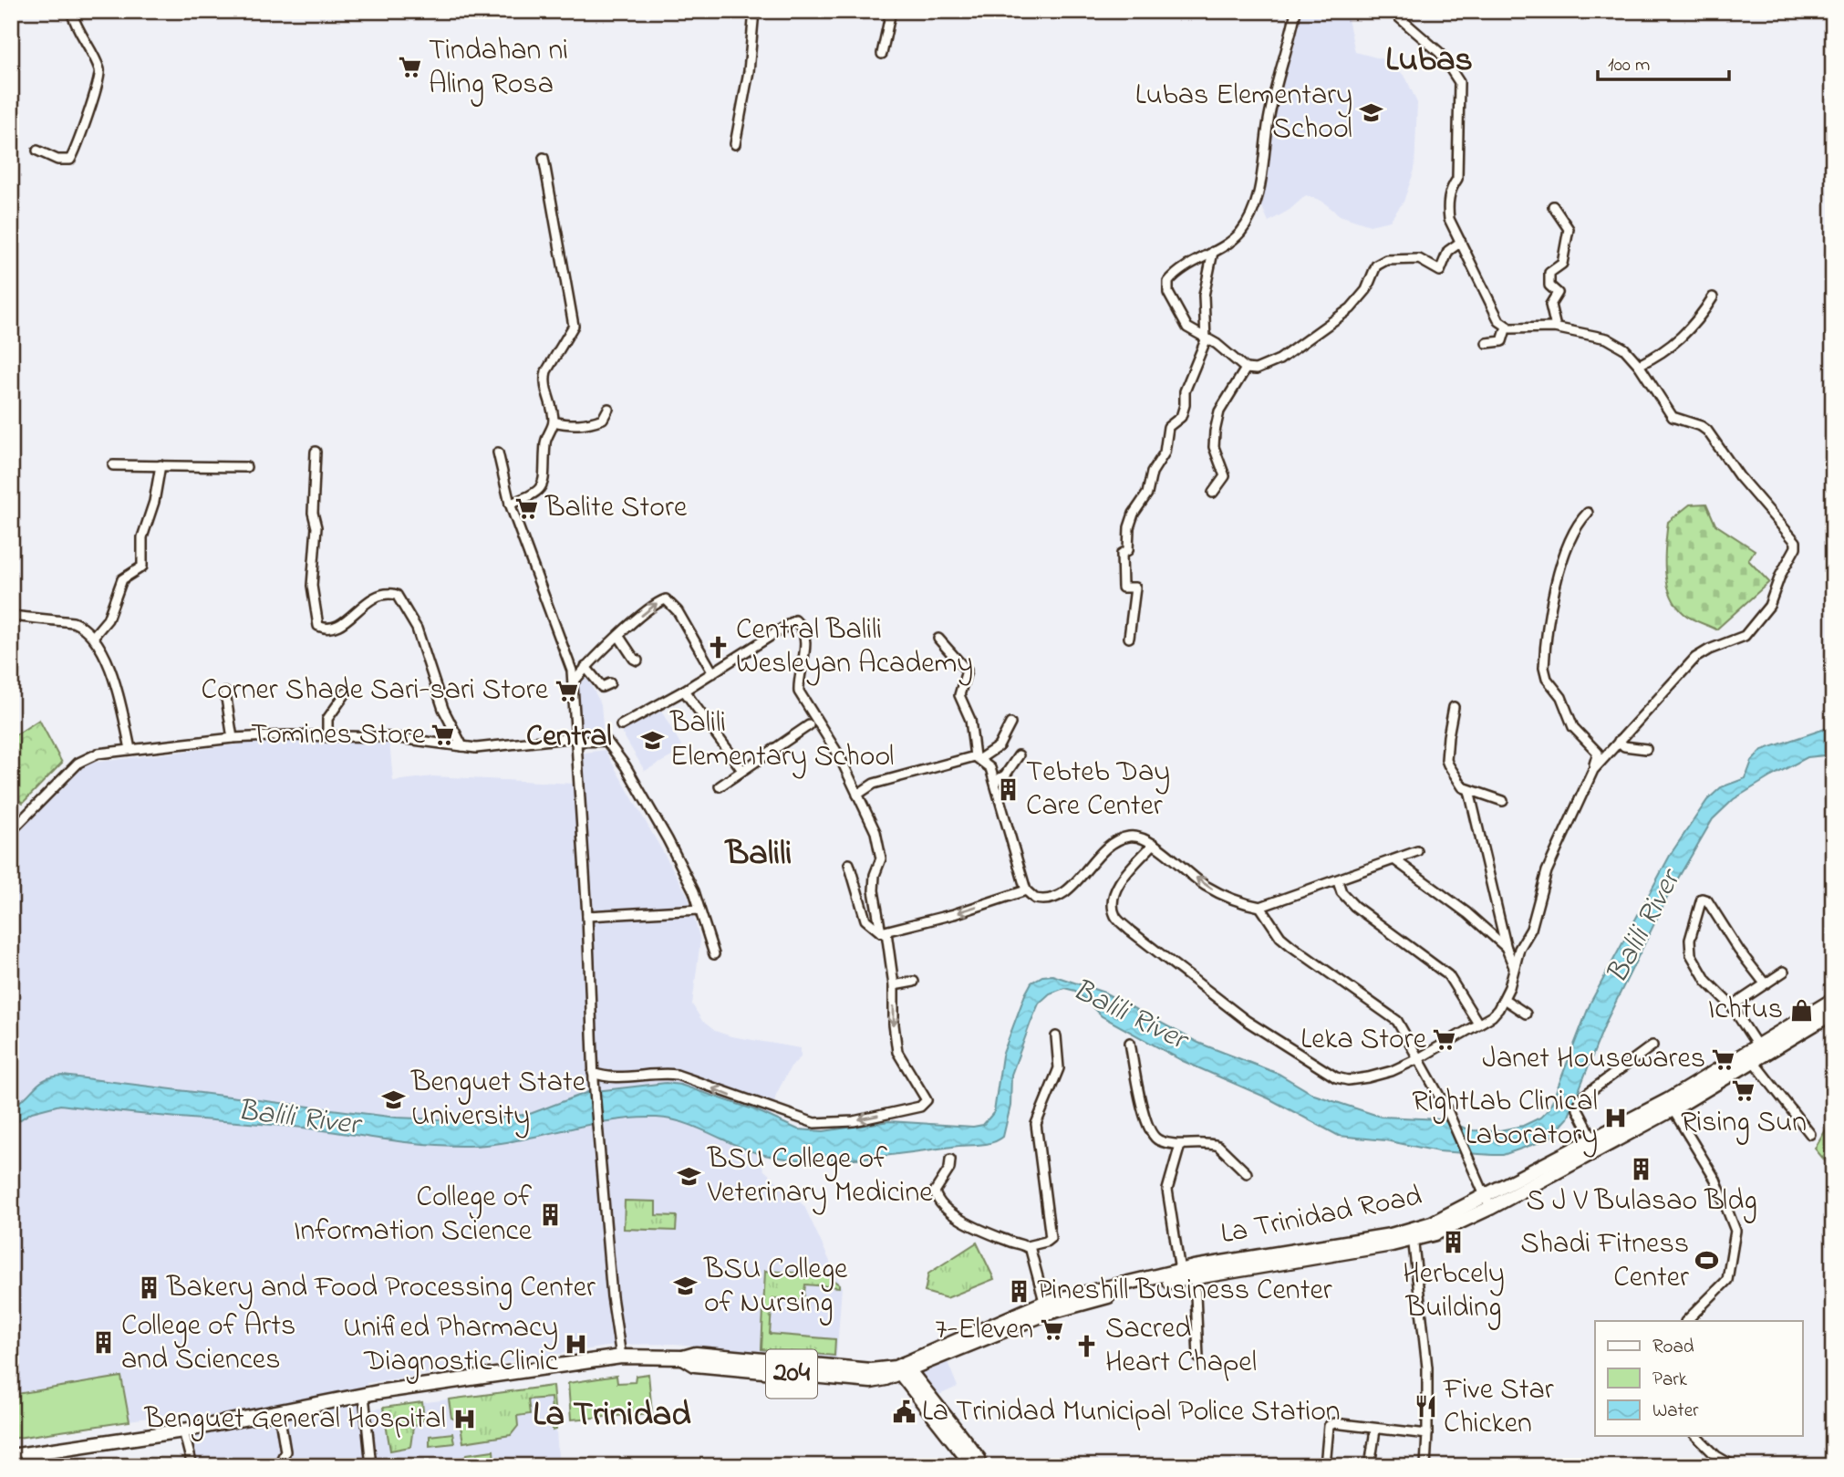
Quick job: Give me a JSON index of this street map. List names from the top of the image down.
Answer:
{
  "streets": {
    "main road": ["La Trinidad Road", "204"]
  },
  "crossings": [
    ["La Trinidad Road", "204"]
  ],
  "districts": [
    "Lubas",
    "Central",
    "Balili",
    "La Trinidad"
  ],
  "water": ["Balili River"],
  "places": {
    "supermarket": [
      "Tindahan ni Aling Rosa",
      "Balite Store",
      "Corner Shade Sari-sari Store",
      "Tomines Store",
      "Leka Store",
      "Janet Housewares",
      "Rising Sun",
      "7-Eleven"
    ],
    "school or university": [
      "Lubas Elementary School",
      "Balili Elementary School",
      "Benguet State University",
      "BSU College of Veterinary Medicine",
      "BSU College of Nursing"
    ],
    "church": ["Central Balili Wesleyan Academy", "Sacred Heart Chapel"],
    "building": [
      "Tebteb Day Care Center",
      "S J V Bulasao Bldg",
      "College of Information Science",
      "Herbcely Building",
      "Bakery and Food Processing Center",
      "Pineshill Business Center",
      "College of Arts and Sciences"
    ],
    "shop": ["Ichtus"],
    "hospital": ["RightLab Clinical Laboratory", "Unified Pharmacy Diagnostic Clinic", "Benguet General Hospital"],
    "sports": ["Shadi Fitness Center"],
    "restaurant": ["Five Star Chicken"],
    "public building": ["La Trinidad Municipal Police Station"]
  },
  "legend": ["Road", "Park", "Water"],
  "scale_bar": "100 m"
}
